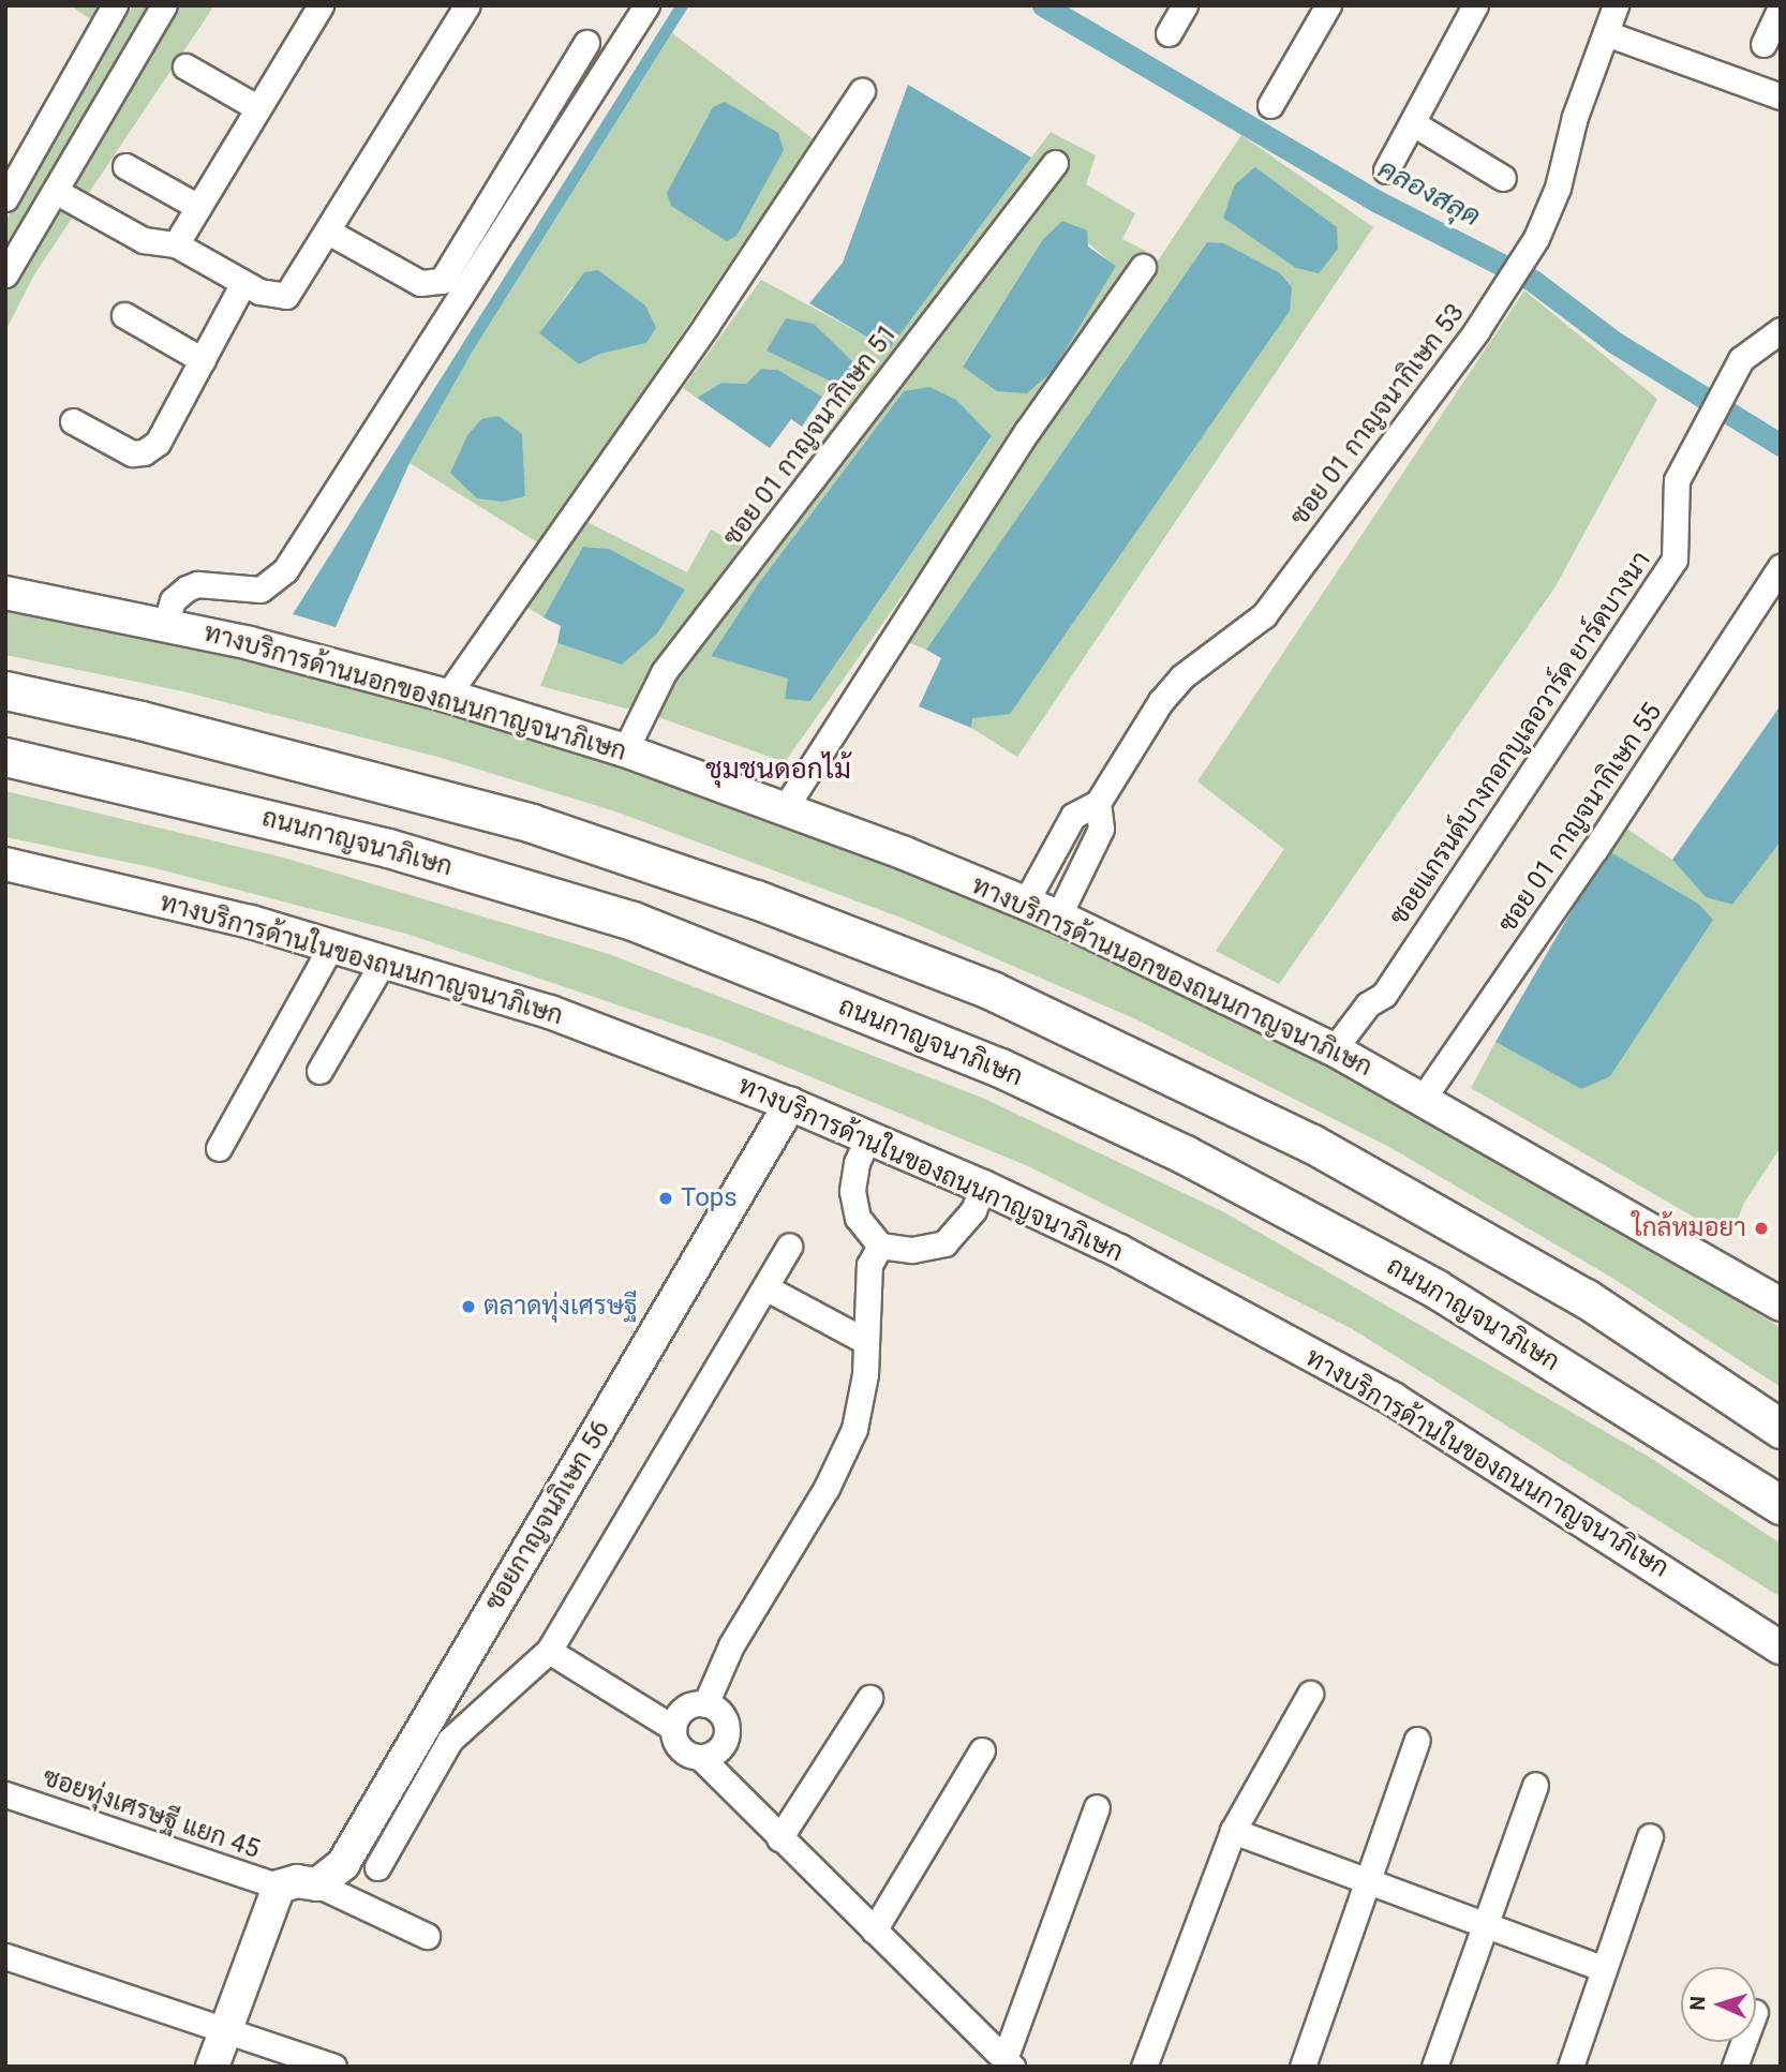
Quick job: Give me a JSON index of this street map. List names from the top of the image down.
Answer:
{
  "streets": {
    "highway": ["ถนนกาญจนาภิเษก"],
    "main road": ["ทางบริการด้านนอกของถนนกาญจนาภิเษก", "ทางบริการด้านในของถนนกาญจนาภิเษก", "ซอยกาญจนภิเษก 56"],
    "street": [
      "ซอย 01 กาญจนากิเษก 53",
      "ซอย 01 กาญจนากิเษก 51",
      "ซอยแกรนด์บางกอกบูเลอวาร์ด ยาร์ดบางนา",
      "ซอย 01 กาญจนากิเษก 55",
      "ซอยทุ่งเศรษฐี แยก 45"
    ]
  },
  "crossings": [
    ["ซอย 01 กาญจนากิเษก 53", "ทางบริการด้านนอกของถนนกาญจนาภิเษก"],
    ["ซอย 01 กาญจนากิเษก 51", "ทางบริการด้านนอกของถนนกาญจนาภิเษก"],
    ["ทางบริการด้านนอกของถนนกาญจนาภิเษก", "ซอยแกรนด์บางกอกบูเลอวาร์ด ยาร์ดบางนา"],
    ["ทางบริการด้านนอกของถนนกาญจนาภิเษก", "ซอย 01 กาญจนากิเษก 55"],
    ["ทางบริการด้านในของถนนกาญจนาภิเษก", "ซอยกาญจนภิเษก 56"]
  ],
  "districts": ["ชุมชนดอกไม้"],
  "water": ["คลองสลุด"],
  "places": ["Tops", "ใกล้หมอยา", "ตลาดทุ่งเศรษฐี"],
  "north": "left"
}
